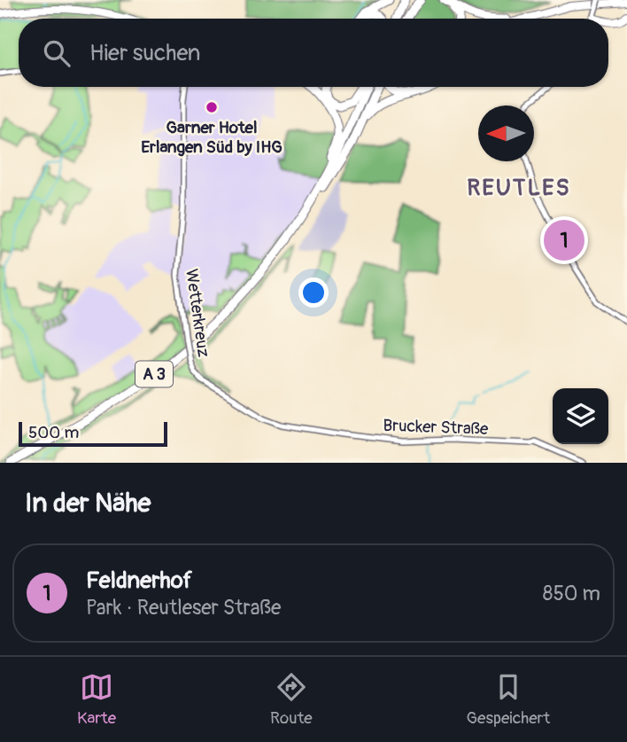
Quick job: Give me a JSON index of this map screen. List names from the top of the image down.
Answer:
{
  "streets": {
    "highway": ["A 3"],
    "street": ["Wetterkreuz", "Brucker Straße"]
  },
  "crossings": [
    ["Wetterkreuz", "Brucker Straße"]
  ],
  "districts": ["REUTLES"],
  "places": ["Garner Hotel Erlangen Süd by IHG"],
  "scale_bar": "500 m",
  "north": "left",
  "page": {
    "search": "Hier suchen",
    "pins": "1",
    "scale": "500 m",
    "heading": "In der Nähe",
    "list": [
      {
        "mark": "1",
        "name": "Feldnerhof",
        "note": "Park · Reutleser Straße",
        "value": "850 m"
      }
    ],
    "nav": ["Karte", "Route", "Gespeichert"]
  }
}
